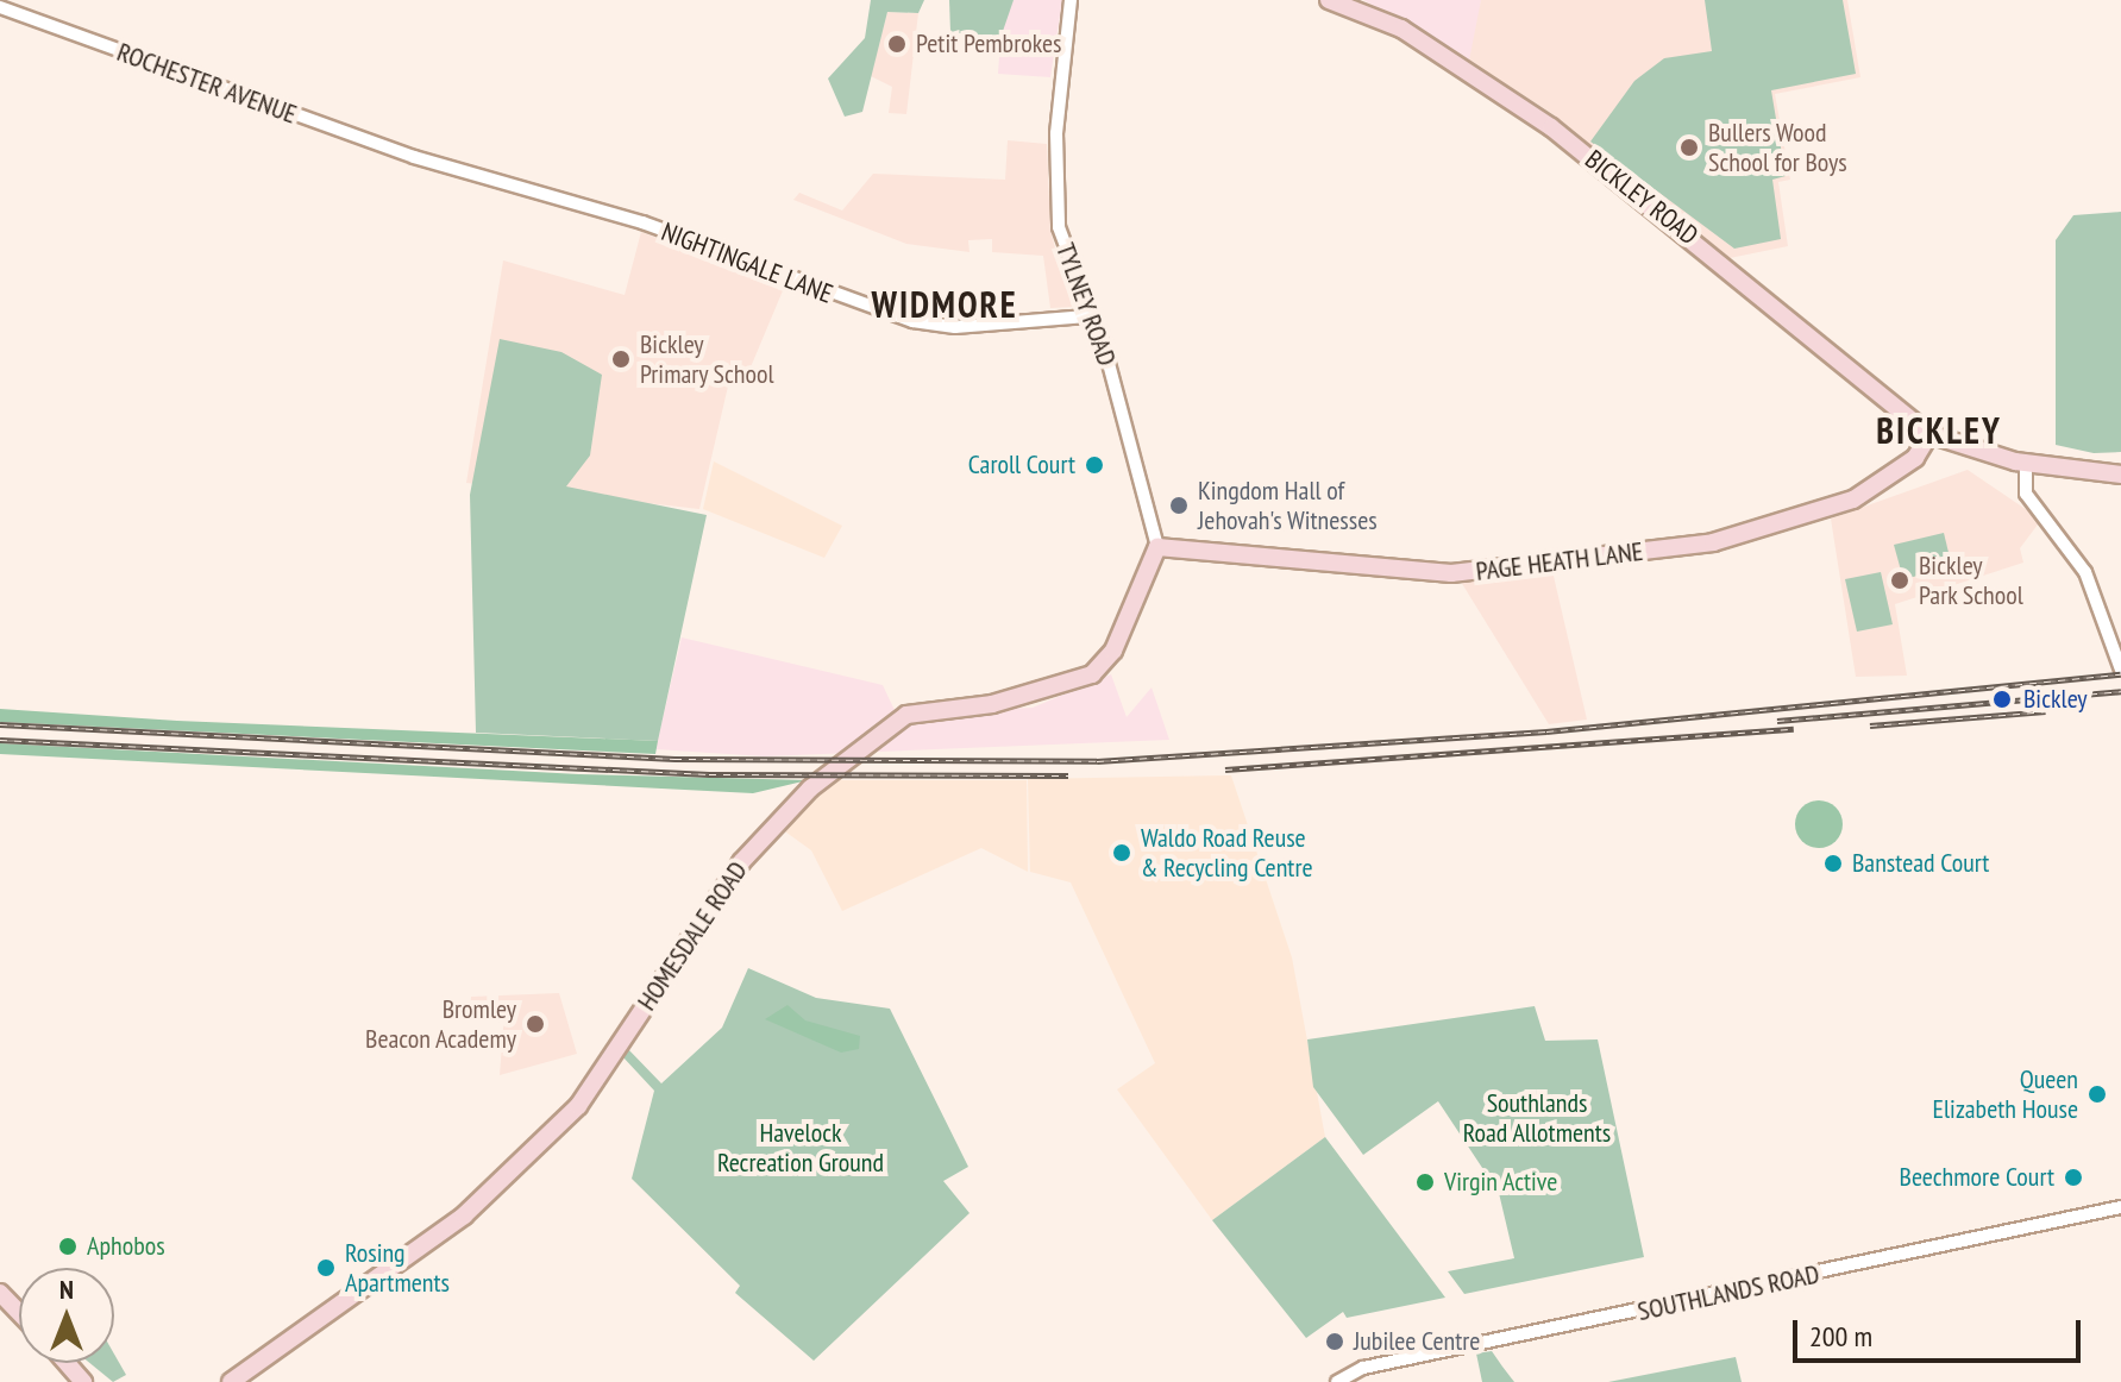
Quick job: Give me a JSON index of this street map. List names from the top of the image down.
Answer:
{
  "streets": {
    "main road": ["BICKLEY ROAD", "PAGE HEATH LANE", "HOMESDALE ROAD"],
    "street": [
      "ROCHESTER AVENUE",
      "NIGHTINGALE LANE",
      "TYLNEY ROAD",
      "SOUTHLANDS ROAD"
    ]
  },
  "crossings": [
    ["ROCHESTER AVENUE", "NIGHTINGALE LANE"],
    ["BICKLEY ROAD", "PAGE HEATH LANE"],
    ["NIGHTINGALE LANE", "TYLNEY ROAD"],
    ["TYLNEY ROAD", "PAGE HEATH LANE"],
    ["TYLNEY ROAD", "HOMESDALE ROAD"],
    ["PAGE HEATH LANE", "HOMESDALE ROAD"]
  ],
  "districts": ["WIDMORE", "BICKLEY"],
  "parks": ["Southlands Road Allotments", "Havelock Recreation Ground"],
  "places": [
    "Petit Pembrokes",
    "Bullers Wood School for Boys",
    "Bickley Primary School",
    "Caroll Court",
    "Kingdom Hall of Jehovah's Witnesses",
    "Bickley Park School",
    "Bickley",
    "Waldo Road Reuse & Recycling Centre",
    "Banstead Court",
    "Bromley Beacon Academy",
    "Queen Elizabeth House",
    "Beechmore Court",
    "Virgin Active",
    "Aphobos",
    "Rosing Apartments",
    "Jubilee Centre"
  ],
  "scale_bar": "200 m",
  "north": "top"
}
